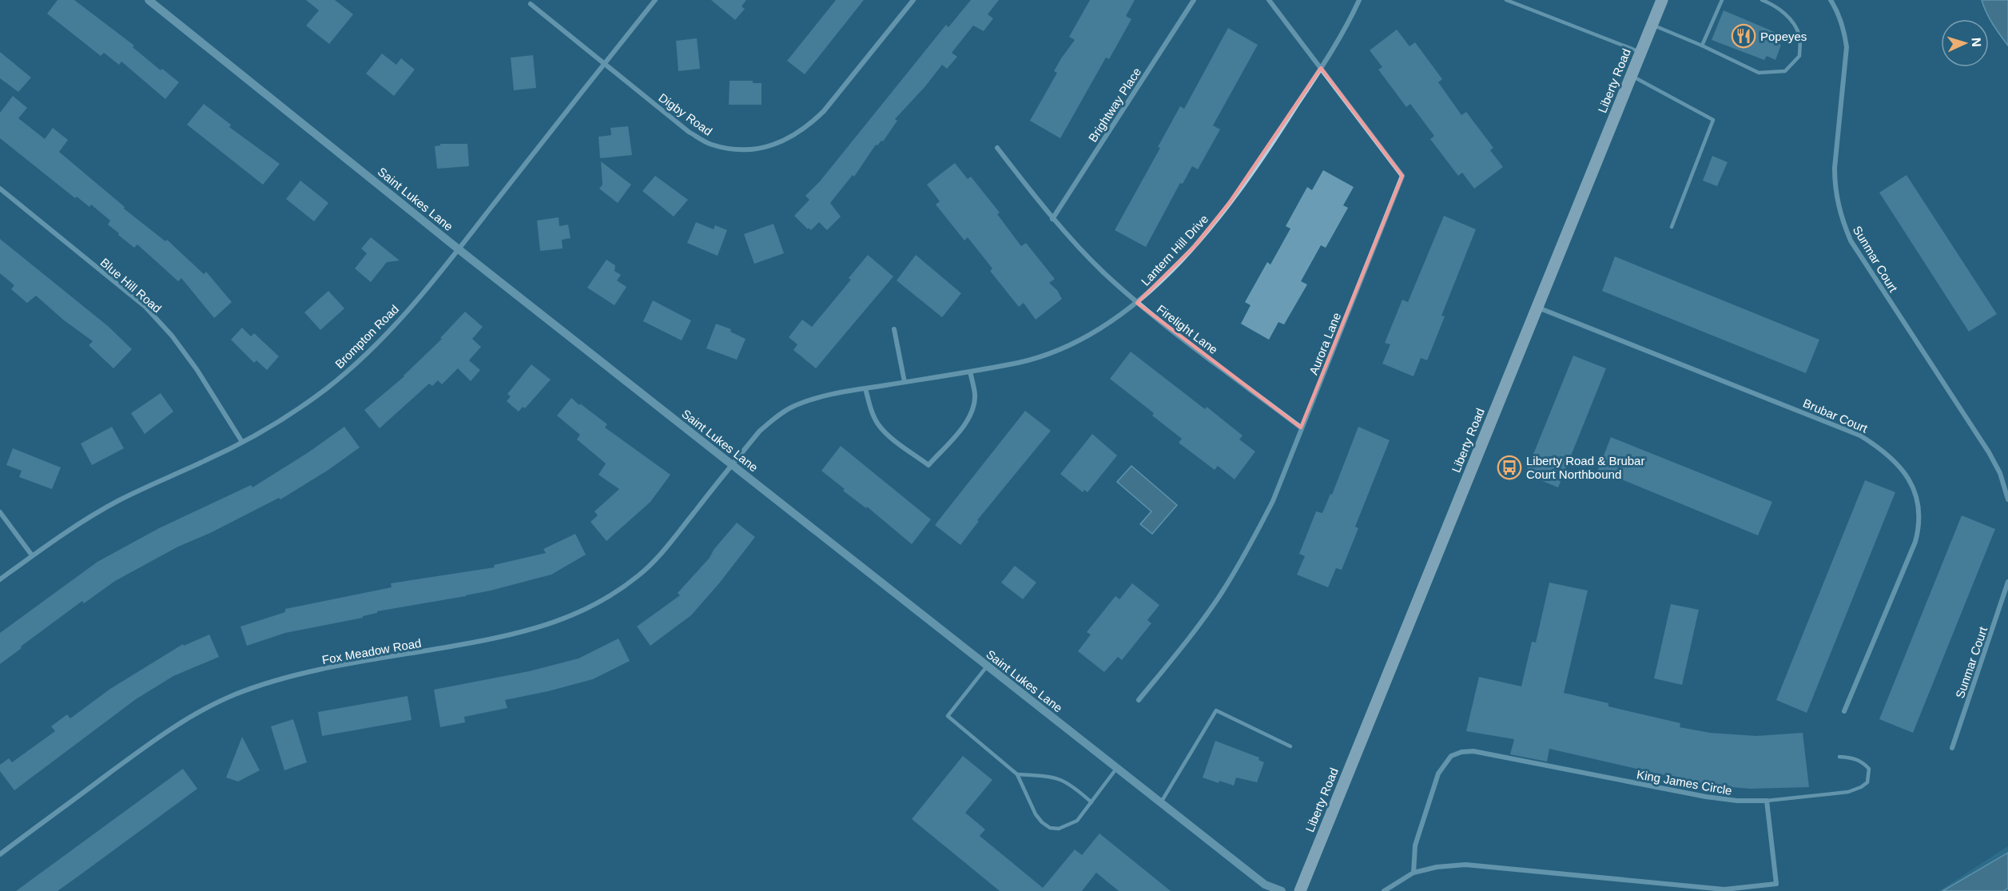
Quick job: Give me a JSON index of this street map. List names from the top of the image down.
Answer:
{
  "streets": {
    "main road": ["Liberty Road"],
    "street": [
      "Brightway Place",
      "Digby Road",
      "Saint Lukes Lane",
      "Lantern Hill Drive",
      "Sunmar Court",
      "Blue Hill Road",
      "Firelight Lane",
      "Brompton Road",
      "Aurora Lane",
      "Brubar Court",
      "Fox Meadow Road",
      "King James Circle"
    ]
  },
  "crossings": [
    ["Liberty Road", "Brubar Court"],
    ["Brightway Place", "Firelight Lane"],
    ["Digby Road", "Brompton Road"],
    ["Saint Lukes Lane", "Lantern Hill Drive"],
    ["Saint Lukes Lane", "Brompton Road"],
    ["Saint Lukes Lane", "Fox Meadow Road"],
    ["Lantern Hill Drive", "Firelight Lane"],
    ["Lantern Hill Drive", "Aurora Lane"],
    ["Lantern Hill Drive", "Fox Meadow Road"],
    ["Blue Hill Road", "Brompton Road"],
    ["Firelight Lane", "Aurora Lane"]
  ],
  "places": {
    "restaurant": ["Popeyes"],
    "bus stop": ["Liberty Road & Brubar Court Northbound"]
  },
  "north": "right"
}
